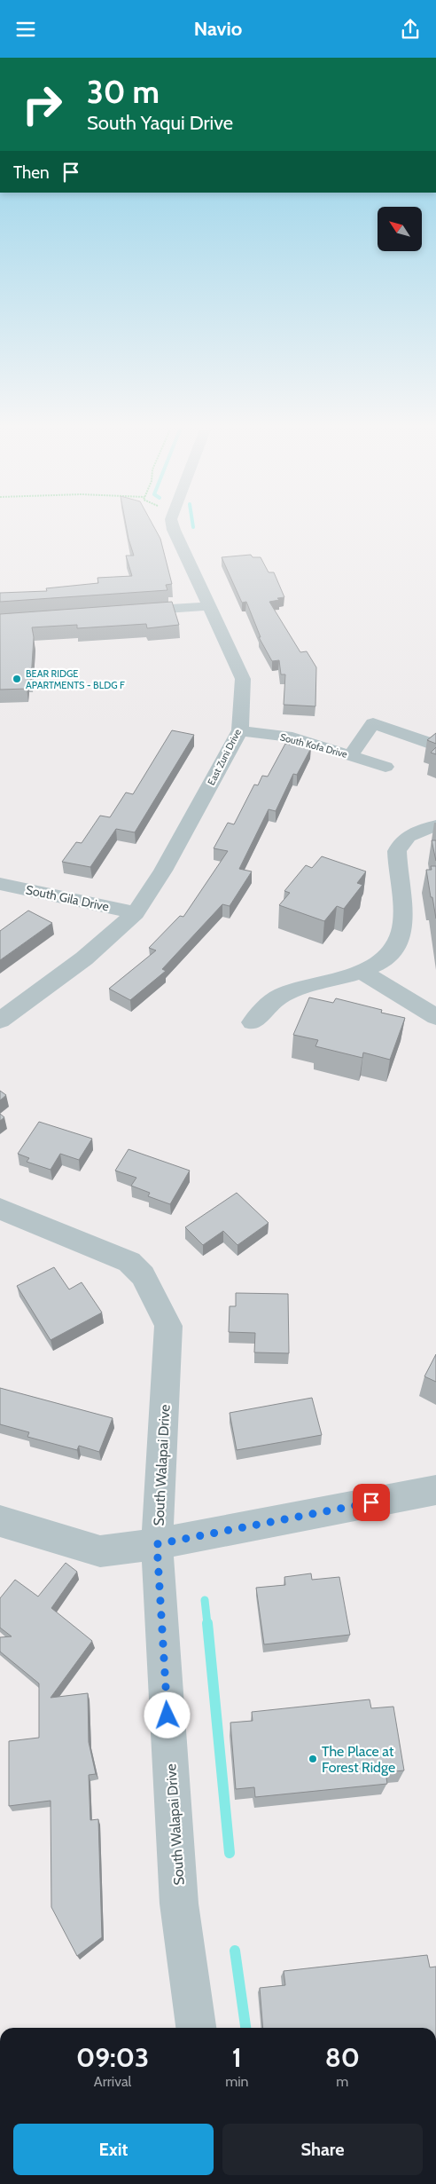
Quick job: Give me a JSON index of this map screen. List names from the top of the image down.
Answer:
{
  "streets": {
    "street": [
      "South Kofa Drive",
      "East Zuni Drive",
      "South Gila Drive",
      "South Walapai Drive"
    ]
  },
  "crossings": [
    ["South Kofa Drive", "East Zuni Drive"],
    ["East Zuni Drive", "South Gila Drive"]
  ],
  "places": ["BEAR RIDGE APARTMENTS - BLDG F", "The Place at Forest Ridge"],
  "north": "top left",
  "page": {
    "header": "Navio",
    "turn": ["30 m", "South Yaqui Drive"],
    "then": "Then",
    "eta": [
      "09:03",
      "Arrival",
      "1",
      "min",
      "80",
      "m"
    ],
    "buttons": ["Exit", "Share"]
  }
}
